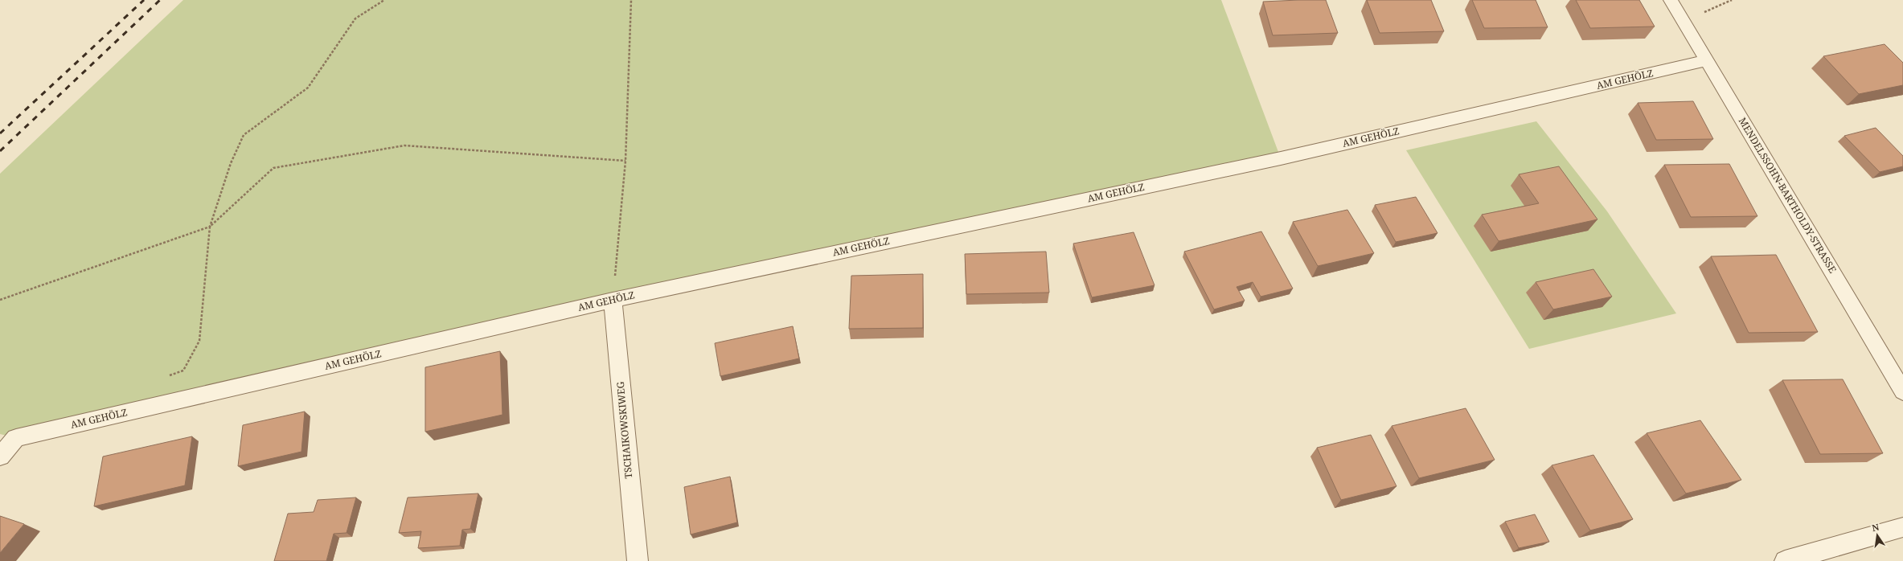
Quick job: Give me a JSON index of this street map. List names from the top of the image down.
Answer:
{
  "streets": {
    "street": ["AM GEHÖLZ", "MENDELSSOHN-BARTHOLDY-STRASSE", "TSCHAIKOWSKIWEG"]
  },
  "crossings": [
    ["AM GEHÖLZ", "MENDELSSOHN-BARTHOLDY-STRASSE"],
    ["AM GEHÖLZ", "TSCHAIKOWSKIWEG"]
  ],
  "north": "top"
}
